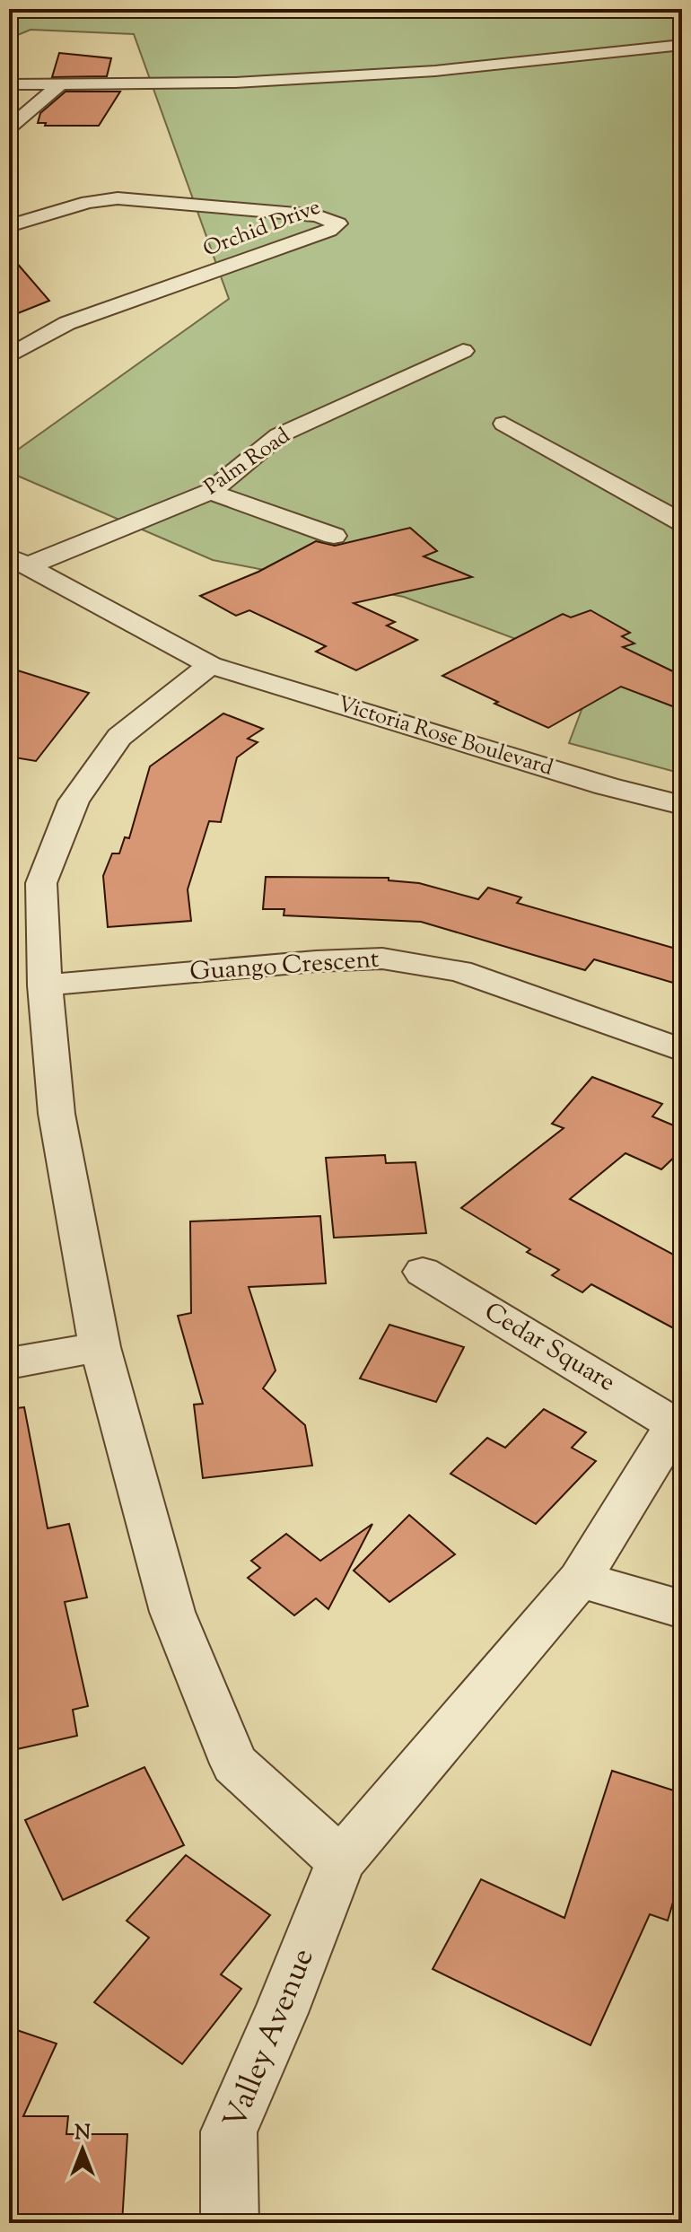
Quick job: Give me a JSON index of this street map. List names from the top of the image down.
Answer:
{
  "streets": {
    "street": [
      "Orchid Drive",
      "Palm Road",
      "Victoria Rose Boulevard",
      "Guango Crescent",
      "Cedar Square",
      "Valley Avenue"
    ]
  },
  "crossings": [
    ["Palm Road", "Victoria Rose Boulevard"],
    ["Cedar Square", "Valley Avenue"]
  ],
  "north": "top"
}
